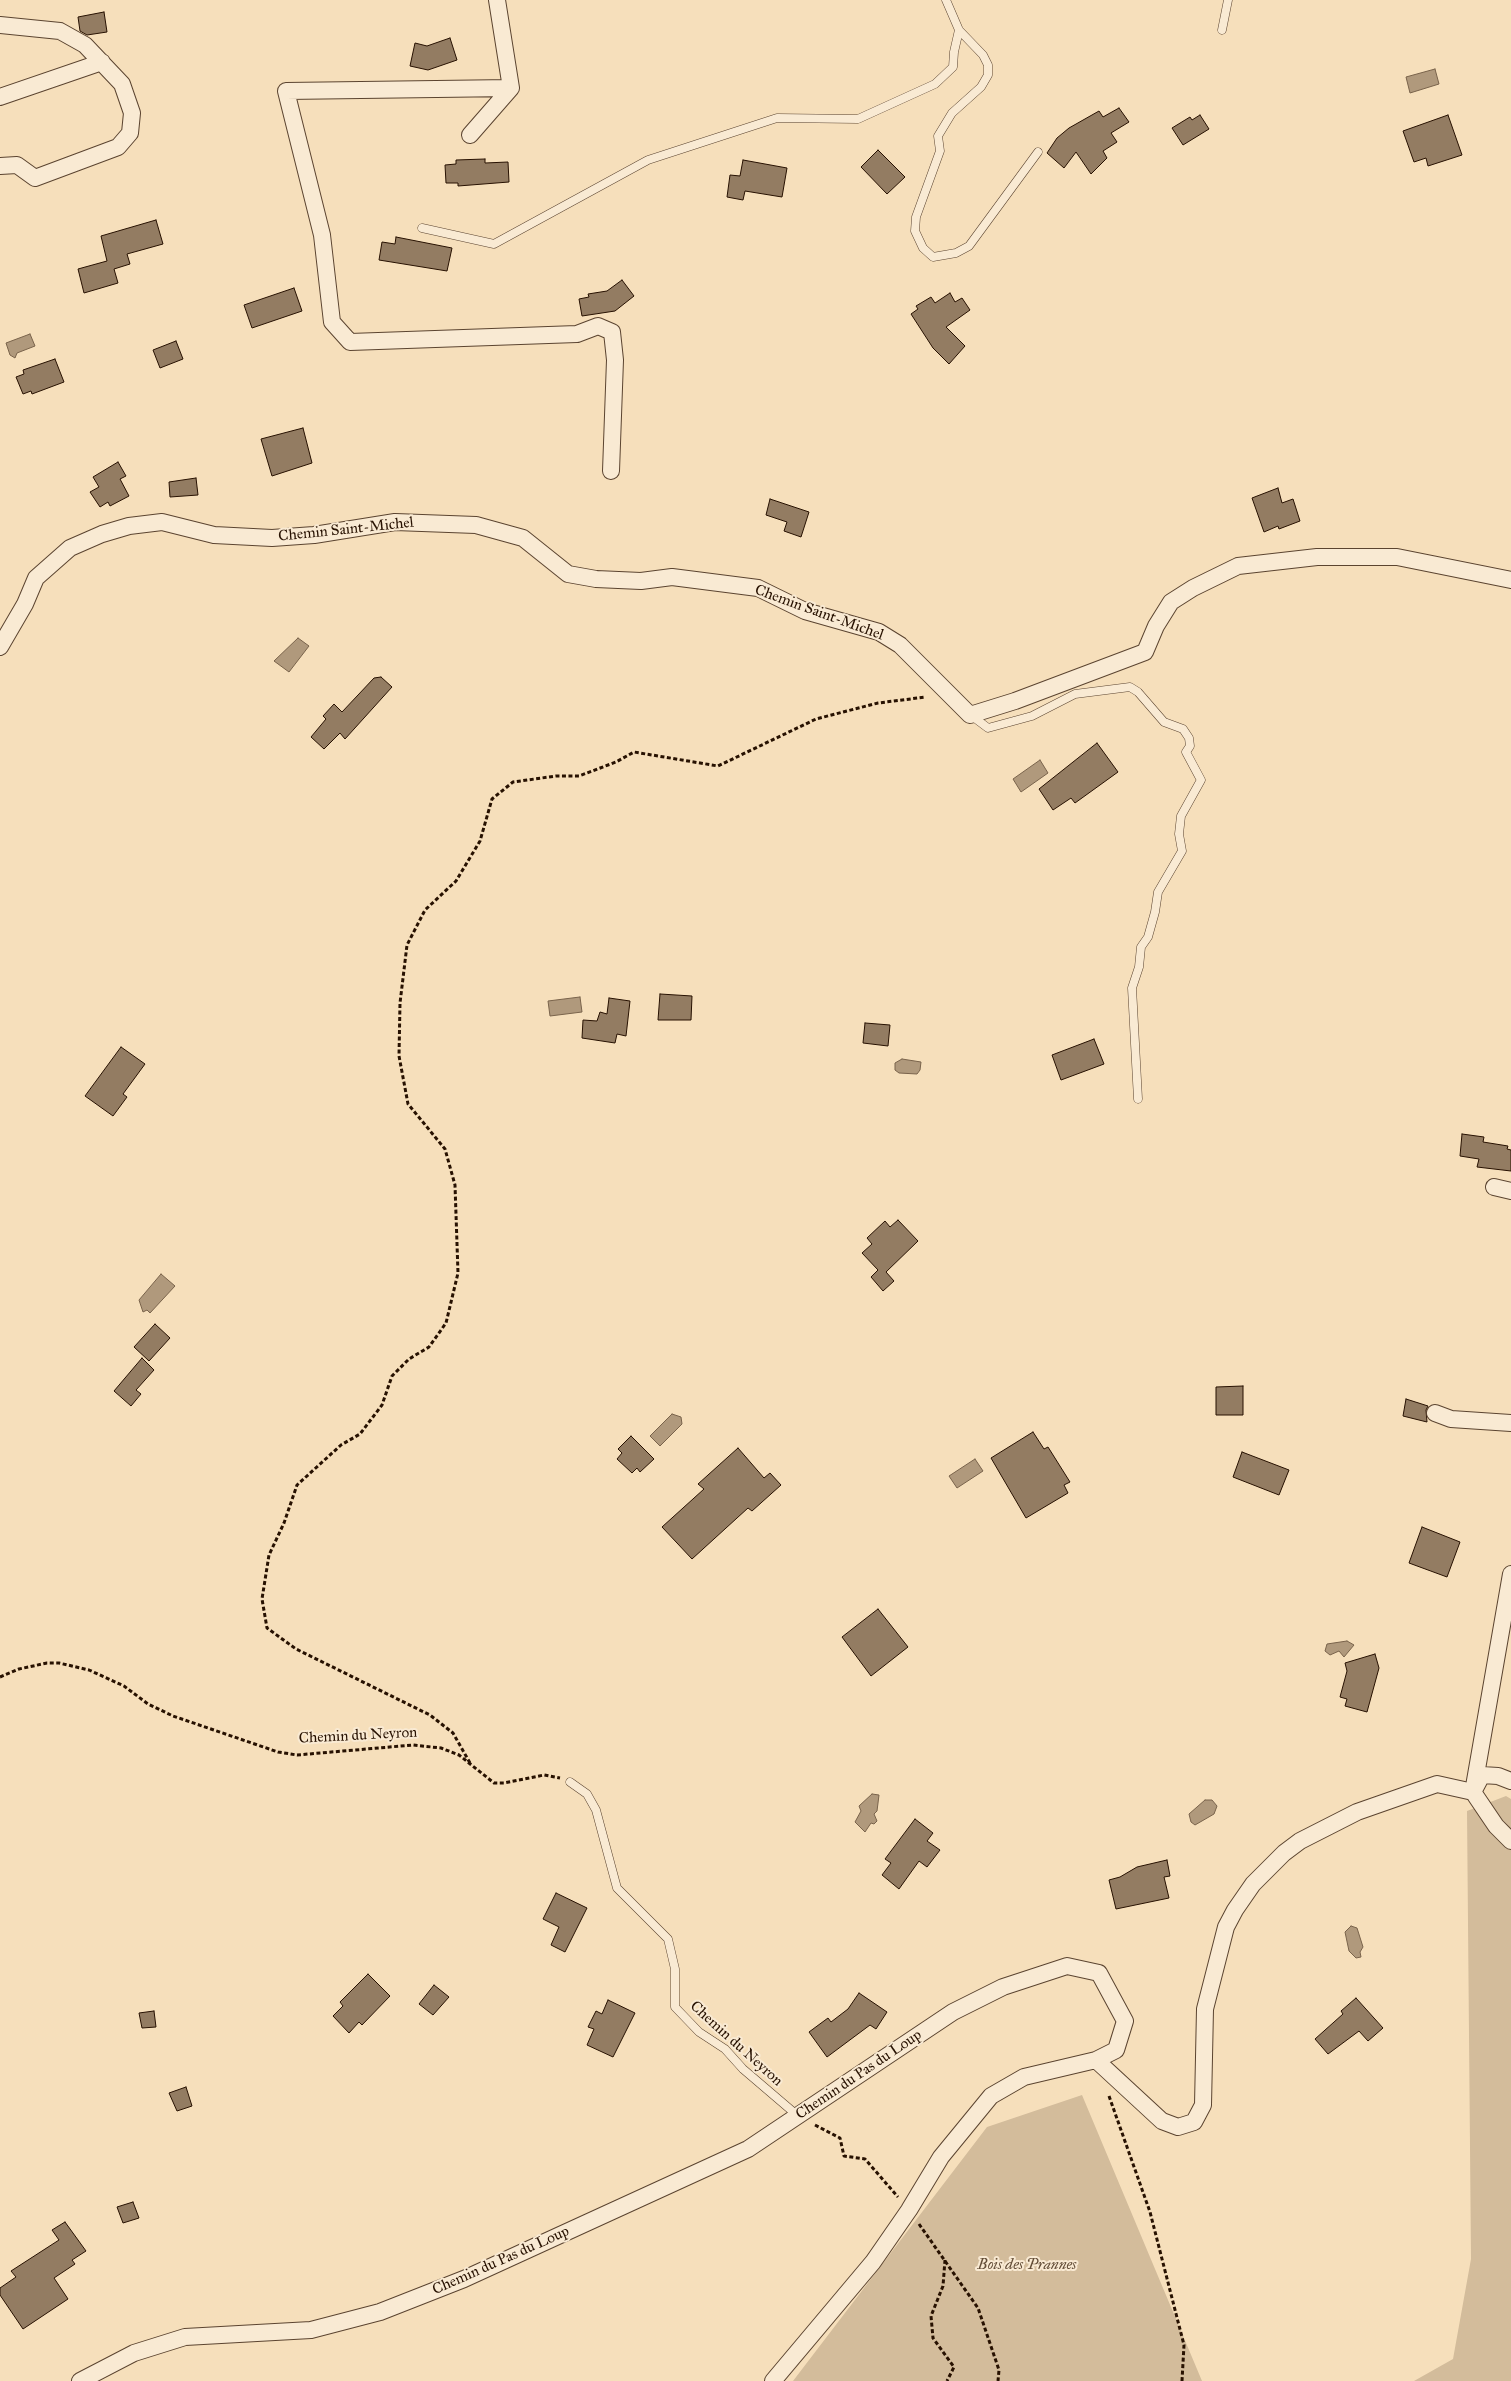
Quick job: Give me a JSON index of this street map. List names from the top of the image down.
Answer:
{
  "streets": {
    "street": ["Chemin Saint-Michel", "Chemin du Pas du Loup"],
    "lane": ["Chemin du Neyron"]
  },
  "crossings": [
    ["Chemin du Neyron", "Chemin du Pas du Loup"]
  ],
  "parks": ["Bois des Prannes"]
}
